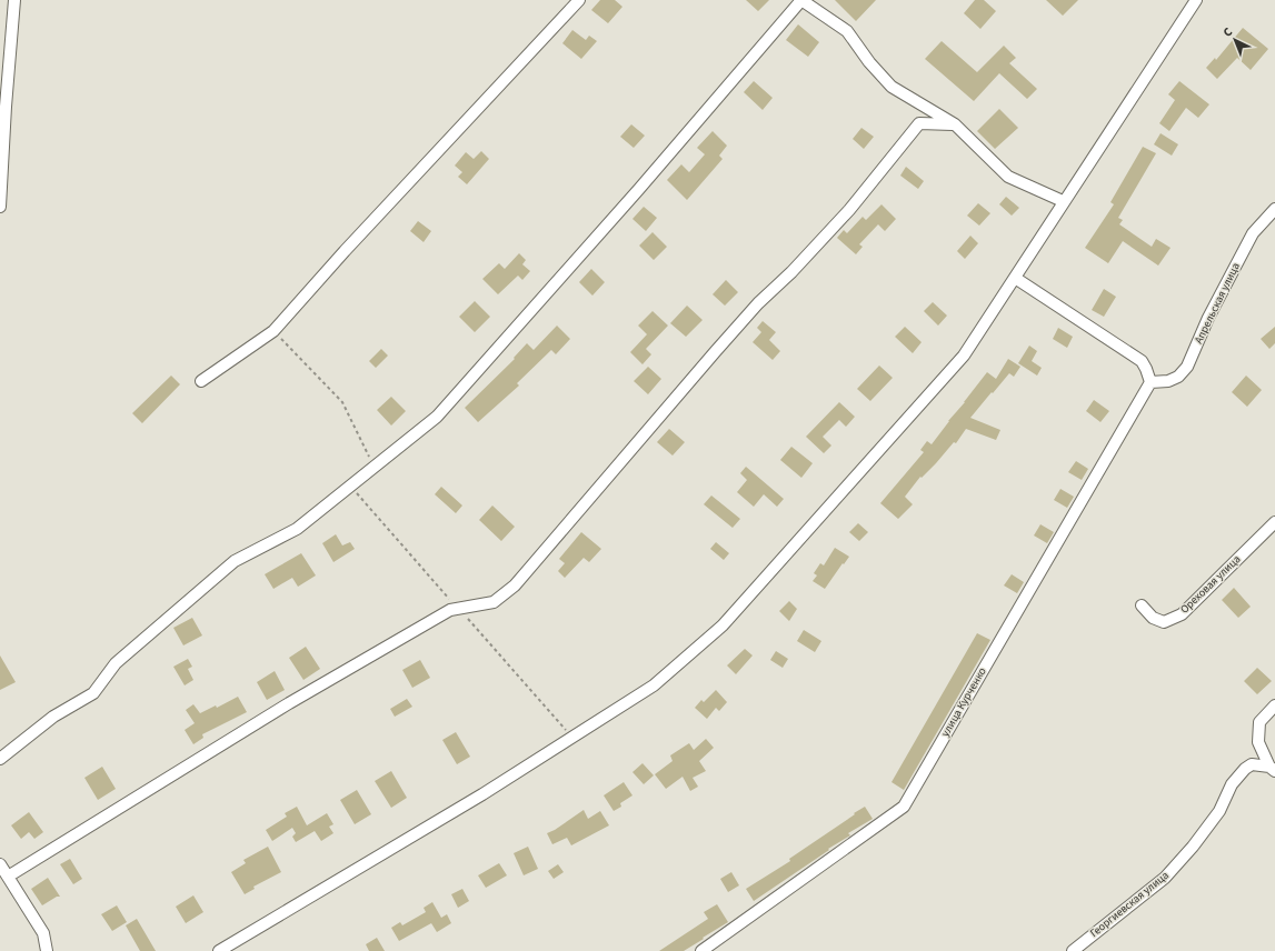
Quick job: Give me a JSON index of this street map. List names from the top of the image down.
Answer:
{
  "streets": {
    "street": [
      "Апрельская улица",
      "Ореховая улица",
      "улица Курченко",
      "Георгиевская улица"
    ]
  },
  "crossings": [
    ["Апрельская улица", "улица Курченко"]
  ],
  "north": "top left"
}
